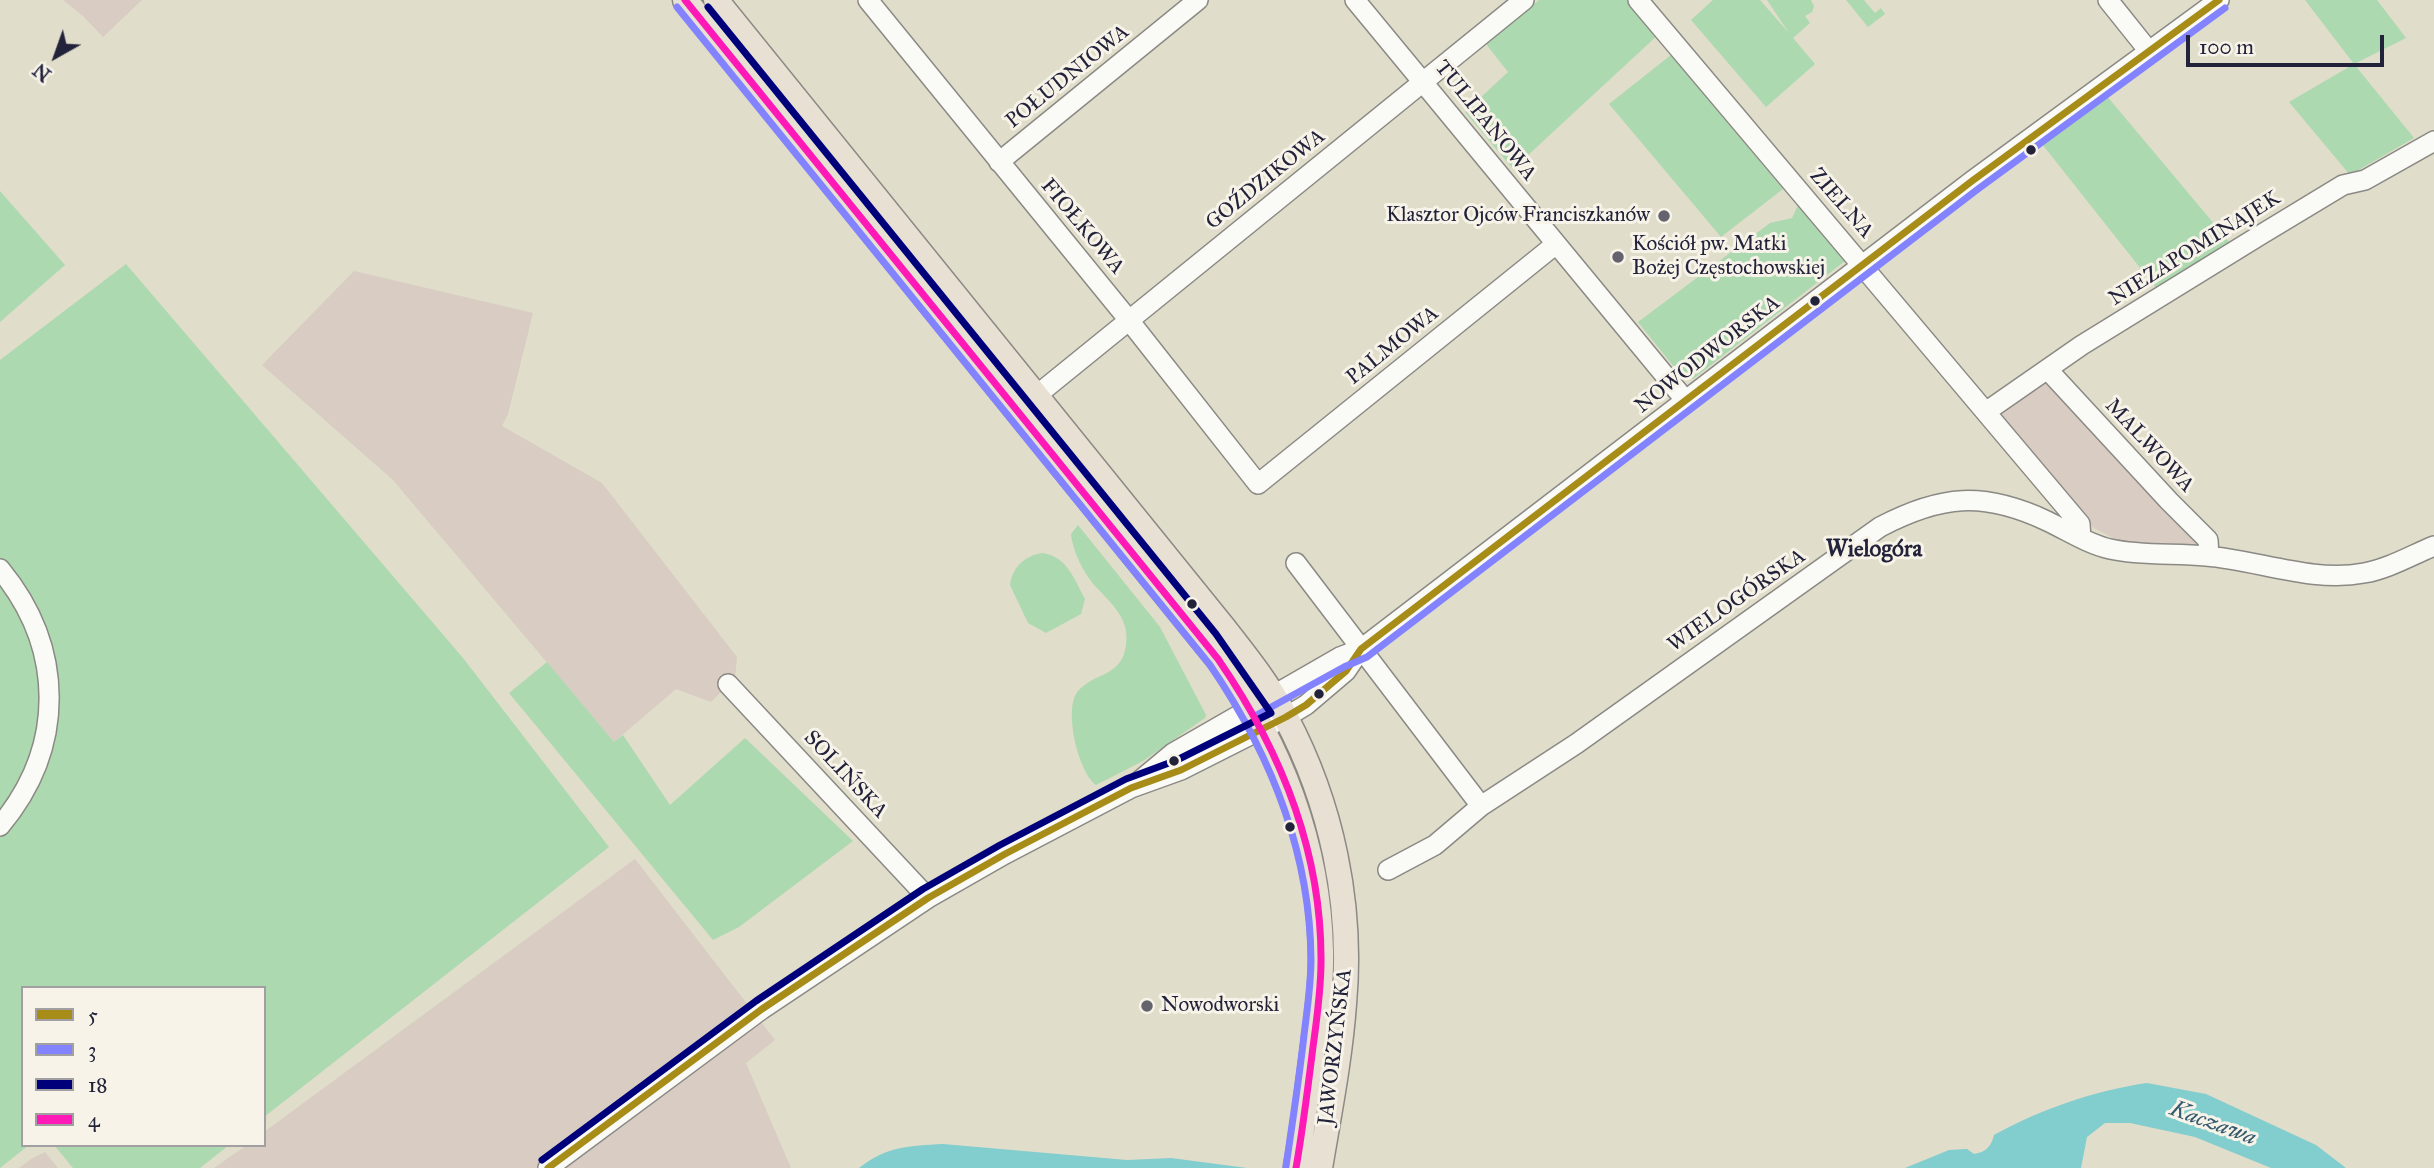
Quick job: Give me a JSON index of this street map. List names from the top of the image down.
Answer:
{
  "streets": {
    "main road": ["JAWORZYŃSKA"],
    "street": [
      "POŁUDNIOWA",
      "TULIPANOWA",
      "GOŹDZIKOWA",
      "ZIELNA",
      "FIOŁKOWA",
      "NIEZAPOMINAJEK",
      "PALMOWA",
      "NOWODWORSKA",
      "MALWOWA",
      "WIELOGÓRSKA",
      "SOLIŃSKA"
    ]
  },
  "crossings": [
    ["POŁUDNIOWA", "FIOŁKOWA"],
    ["TULIPANOWA", "GOŹDZIKOWA"],
    ["TULIPANOWA", "PALMOWA"],
    ["TULIPANOWA", "NOWODWORSKA"],
    ["GOŹDZIKOWA", "FIOŁKOWA"],
    ["GOŹDZIKOWA", "JAWORZYŃSKA"],
    ["ZIELNA", "NIEZAPOMINAJEK"],
    ["ZIELNA", "NOWODWORSKA"],
    ["ZIELNA", "WIELOGÓRSKA"],
    ["FIOŁKOWA", "PALMOWA"],
    ["NIEZAPOMINAJEK", "MALWOWA"],
    ["NOWODWORSKA", "SOLIŃSKA"],
    ["NOWODWORSKA", "JAWORZYŃSKA"],
    ["MALWOWA", "WIELOGÓRSKA"]
  ],
  "districts": ["Wielogóra"],
  "water": ["Kaczawa"],
  "places": ["Klasztor Ojców Franciszkanów", "Kościół pw. Matki Bożej Częstochowskiej", "Nowodworski"],
  "lines": [
    "transit line 5",
    "transit line 4",
    "transit line 3",
    "transit line 18"
  ],
  "legend": [
    "5",
    "3",
    "18",
    "4"
  ],
  "scale_bar": "100 m",
  "north": "bottom left"
}
